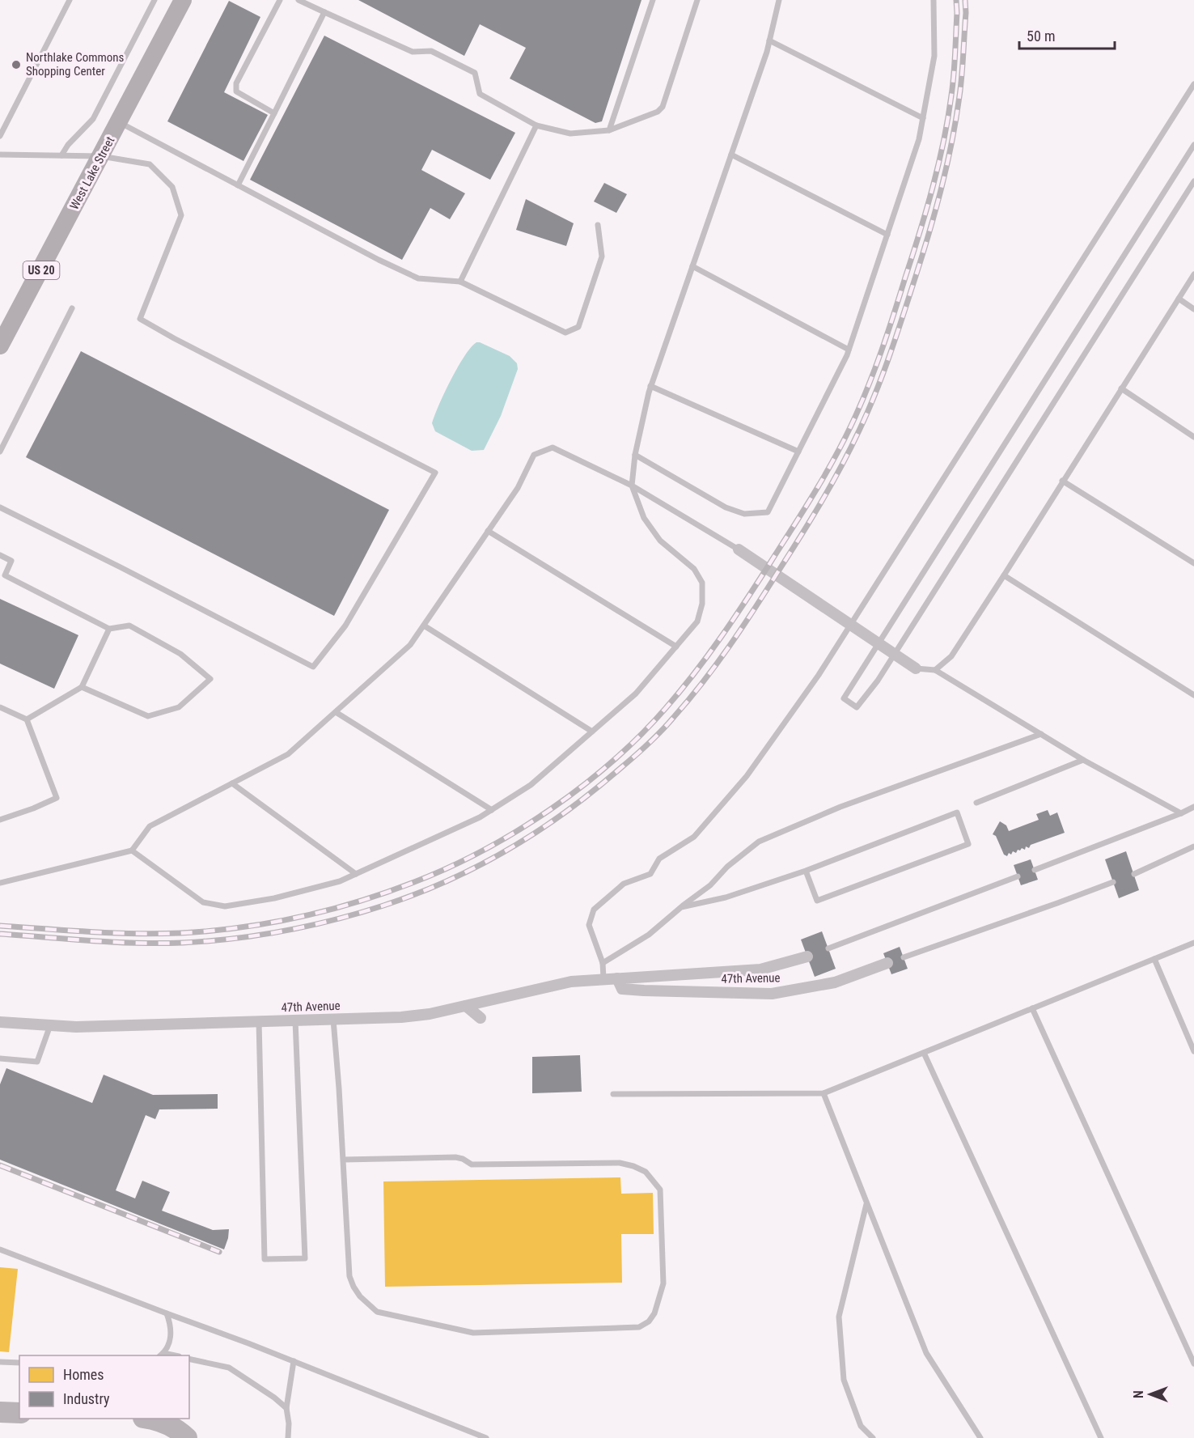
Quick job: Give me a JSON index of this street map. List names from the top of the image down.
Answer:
{
  "streets": {
    "main road": ["West Lake Street", "US 20"],
    "street": ["47th Avenue"]
  },
  "places": ["Northlake Commons Shopping Center"],
  "legend": ["Homes", "Industry"],
  "scale_bar": "50 m",
  "north": "left"
}
